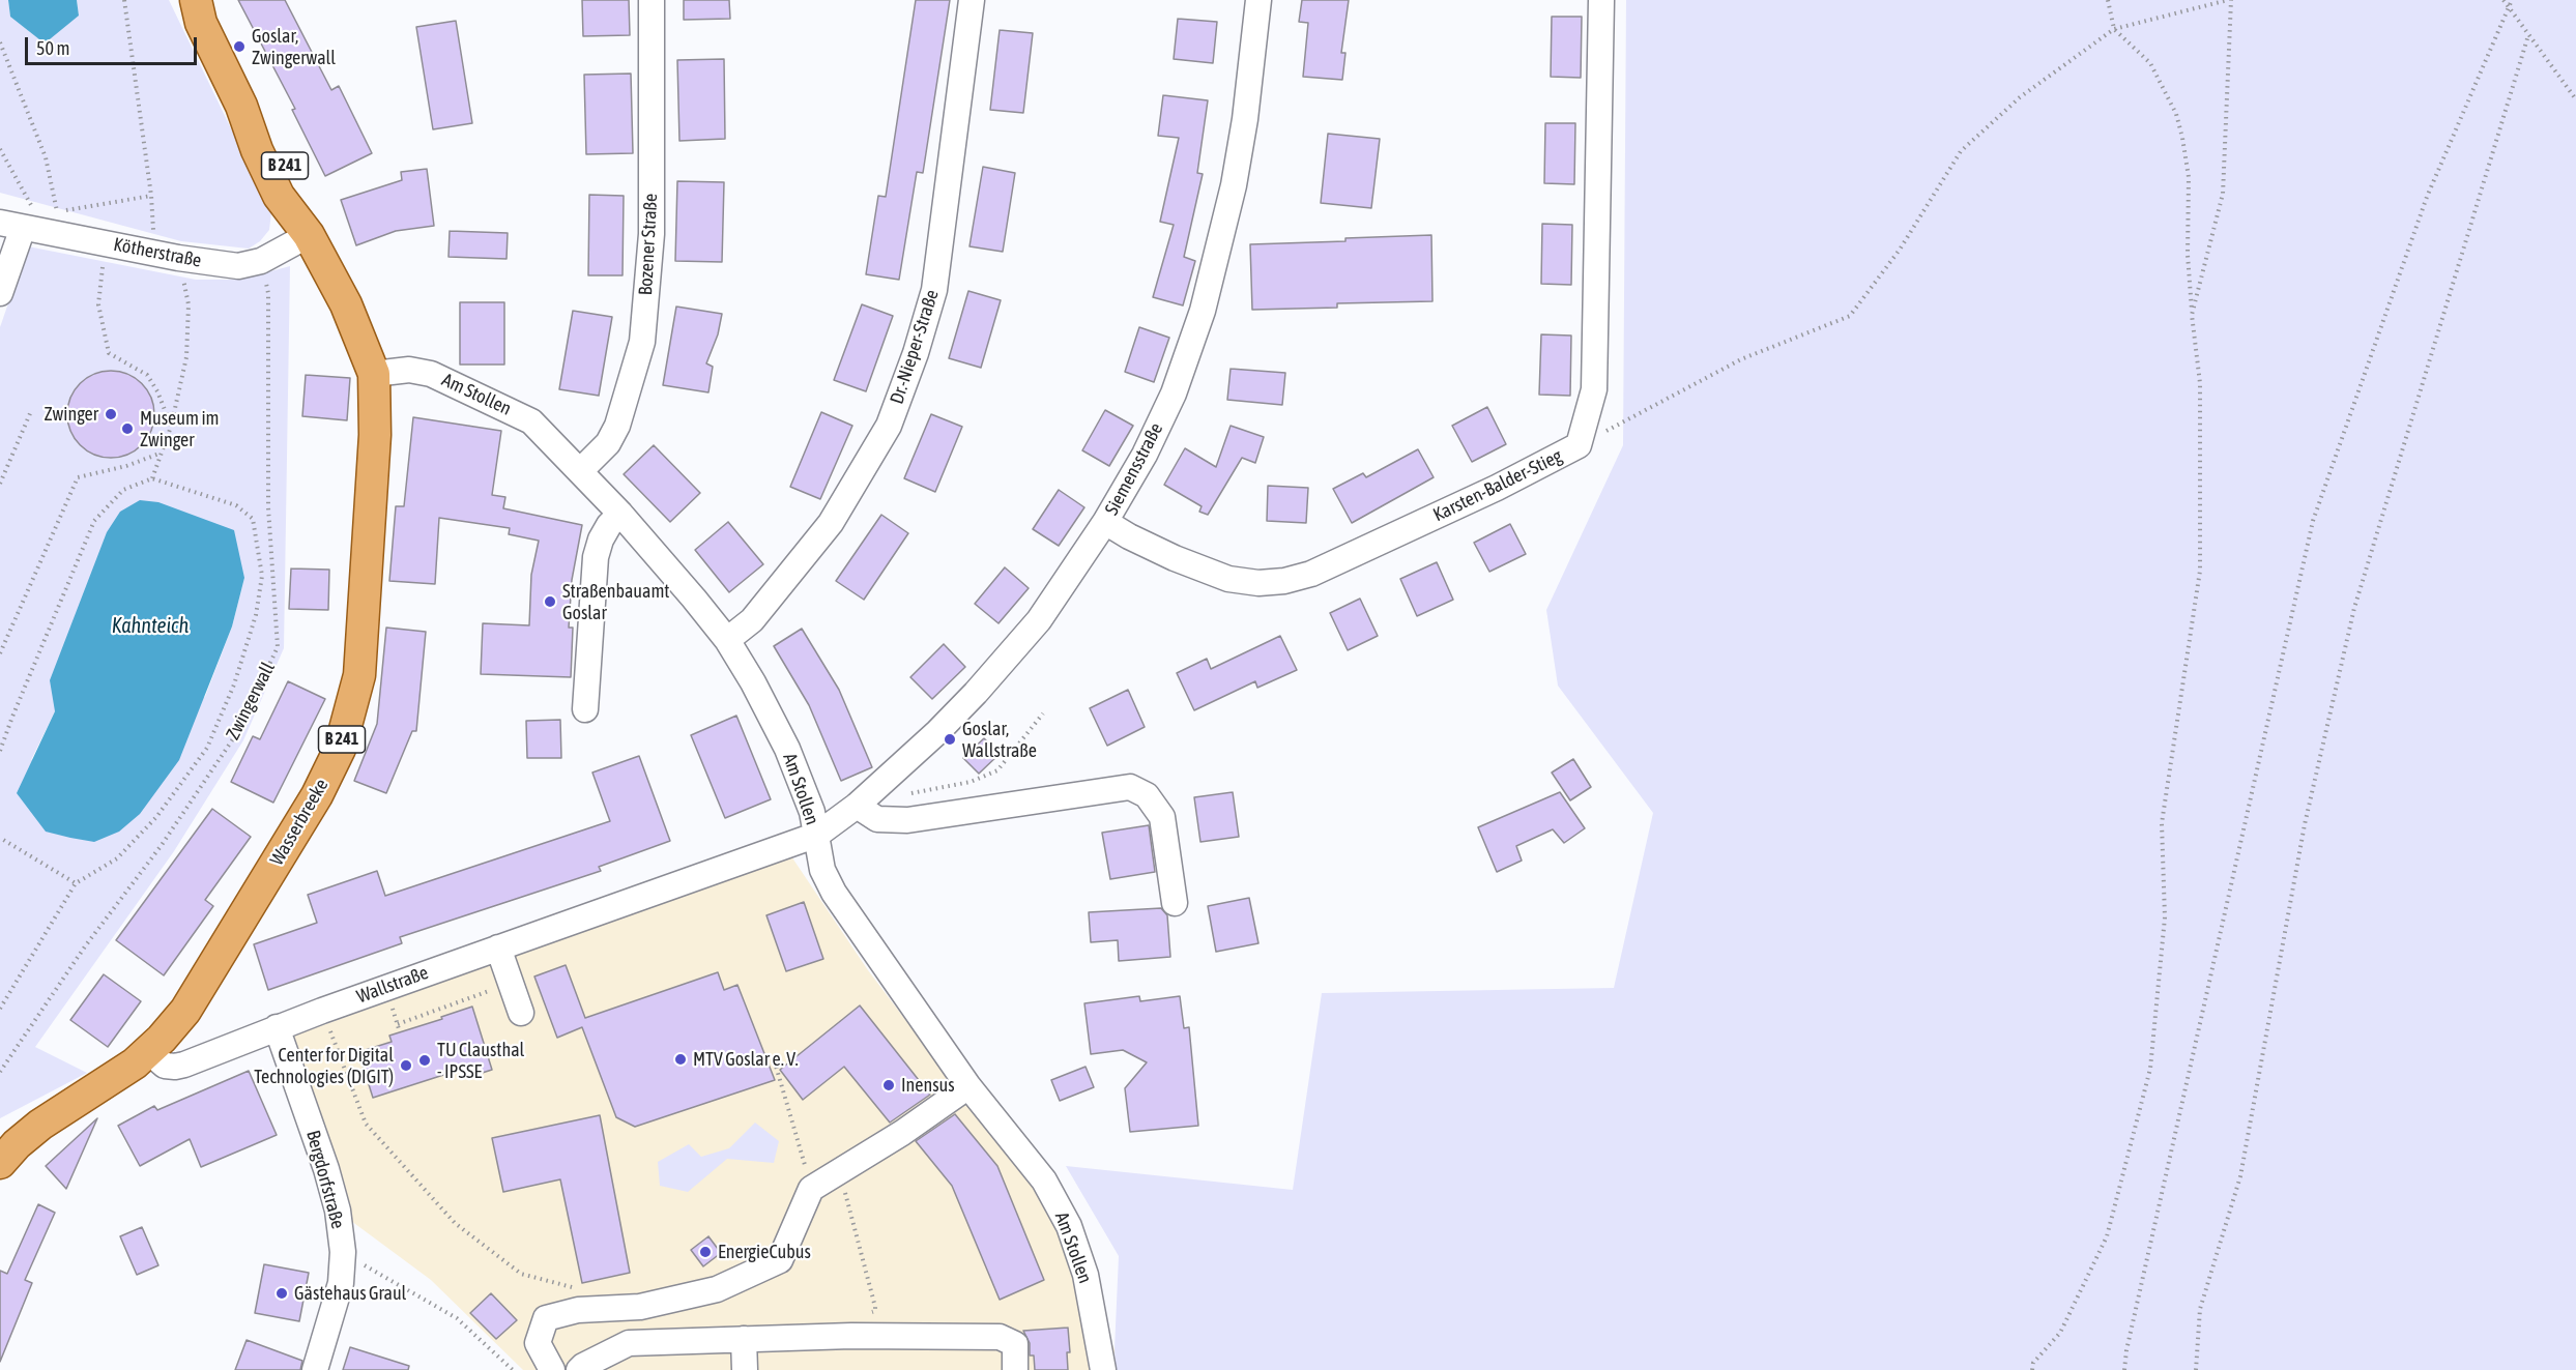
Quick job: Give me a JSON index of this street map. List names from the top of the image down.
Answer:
{
  "streets": {
    "main road": ["B 241", "Wasserbreeke"],
    "street": [
      "Bozener Straße",
      "Kötherstraße",
      "Dr.-Nieper-Straße",
      "Am Stollen",
      "Siemensstraße",
      "Karsten-Balder-Stieg",
      "Wallstraße",
      "Bergdorfstraße"
    ],
    "path": ["Zwingerwall"]
  },
  "crossings": [
    ["B 241", "Kötherstraße"],
    ["B 241", "Am Stollen"],
    ["B 241", "Wasserbreeke"],
    ["B 241", "Wallstraße"],
    ["Bozener Straße", "Am Stollen"],
    ["Kötherstraße", "Zwingerwall"],
    ["Dr.-Nieper-Straße", "Am Stollen"],
    ["Am Stollen", "Siemensstraße"],
    ["Am Stollen", "Wasserbreeke"],
    ["Am Stollen", "Wallstraße"],
    ["Siemensstraße", "Karsten-Balder-Stieg"],
    ["Siemensstraße", "Wallstraße"],
    ["Wasserbreeke", "Wallstraße"],
    ["Wallstraße", "Bergdorfstraße"]
  ],
  "water": ["Kahnteich"],
  "places": [
    "Goslar, Zwingerwall",
    "Zwinger",
    "Museum im Zwinger",
    "Straßenbauamt Goslar",
    "Goslar, Wallstraße",
    "MTV Goslar e. V.",
    "TU Clausthal - IPSSE",
    "Center for Digital Technologies (DIGIT)",
    "Inensus",
    "EnergieCubus",
    "Gästehaus Graul"
  ],
  "scale_bar": "50 m"
}
